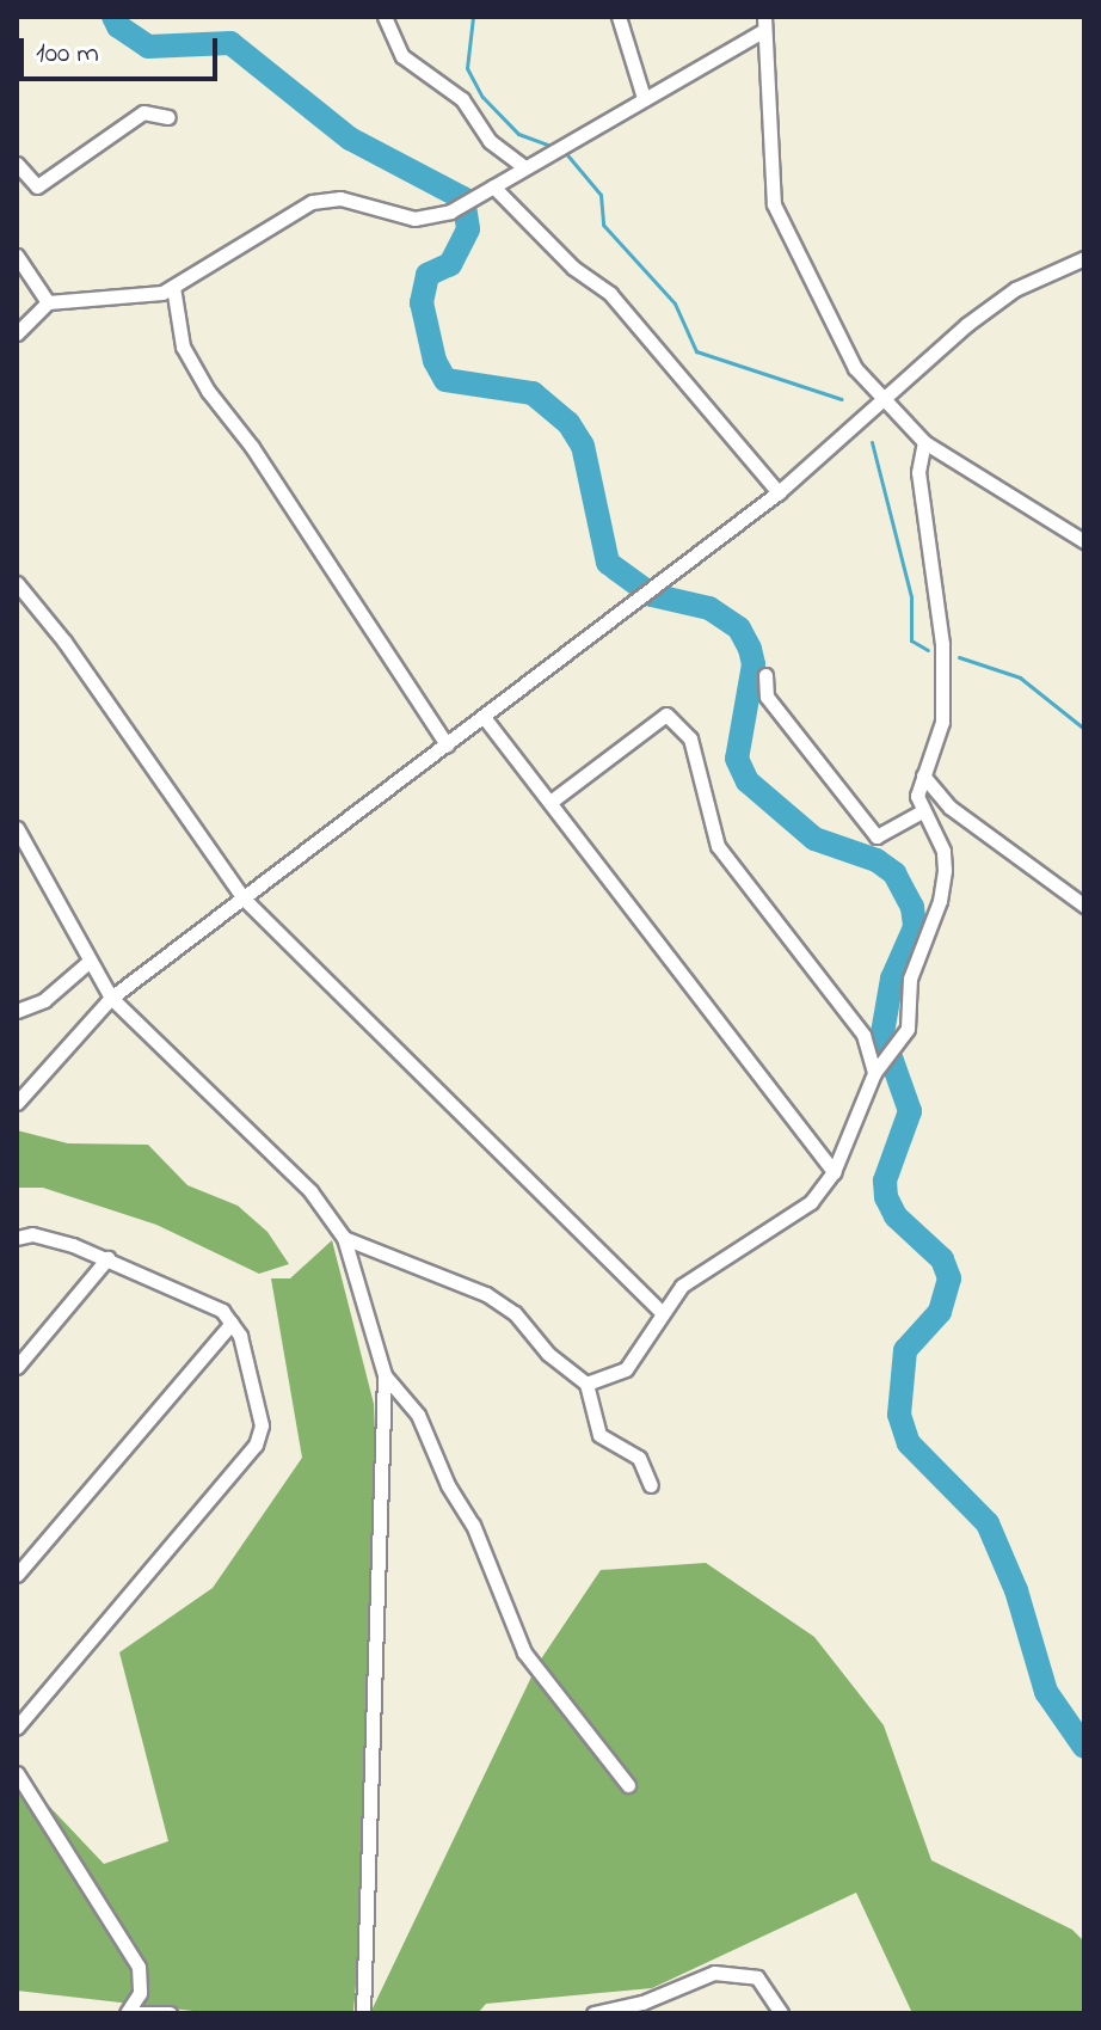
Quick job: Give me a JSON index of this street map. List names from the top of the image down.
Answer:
{
  "scale_bar": "100 m"
}
